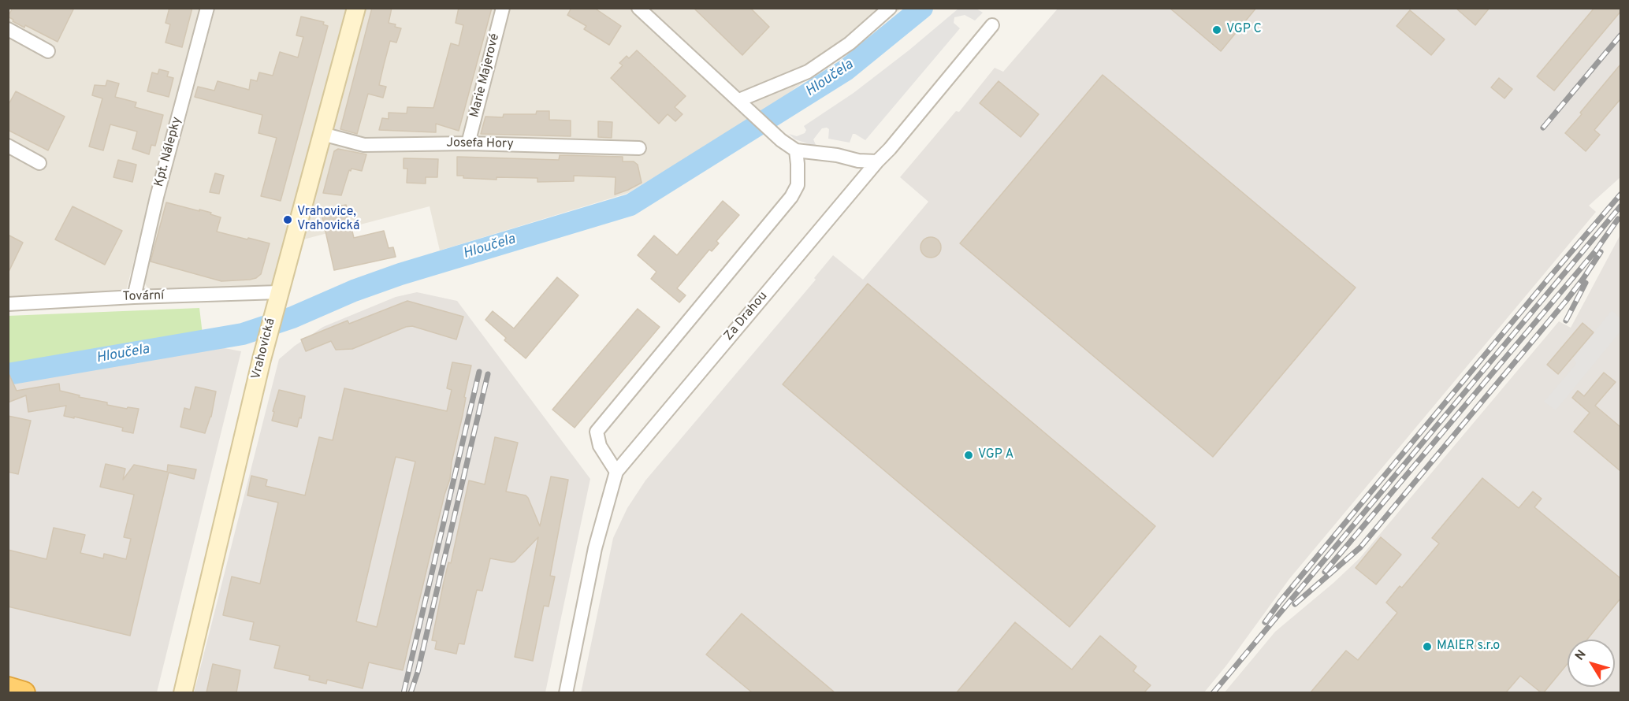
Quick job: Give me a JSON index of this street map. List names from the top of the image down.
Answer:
{
  "streets": {
    "street": [
      "Marie Majerové",
      "Josefa Hory",
      "Kpt. Nálepky",
      "Tovární",
      "Za Drahou",
      "Vrahovická"
    ]
  },
  "crossings": [
    ["Marie Majerové", "Josefa Hory"],
    ["Josefa Hory", "Vrahovická"],
    ["Kpt. Nálepky", "Tovární"],
    ["Tovární", "Vrahovická"]
  ],
  "water": ["Hloučela"],
  "places": [
    "VGP C",
    "Vrahovice, Vrahovická",
    "VGP A",
    "MAIER s.r.o"
  ],
  "north": "top left"
}
